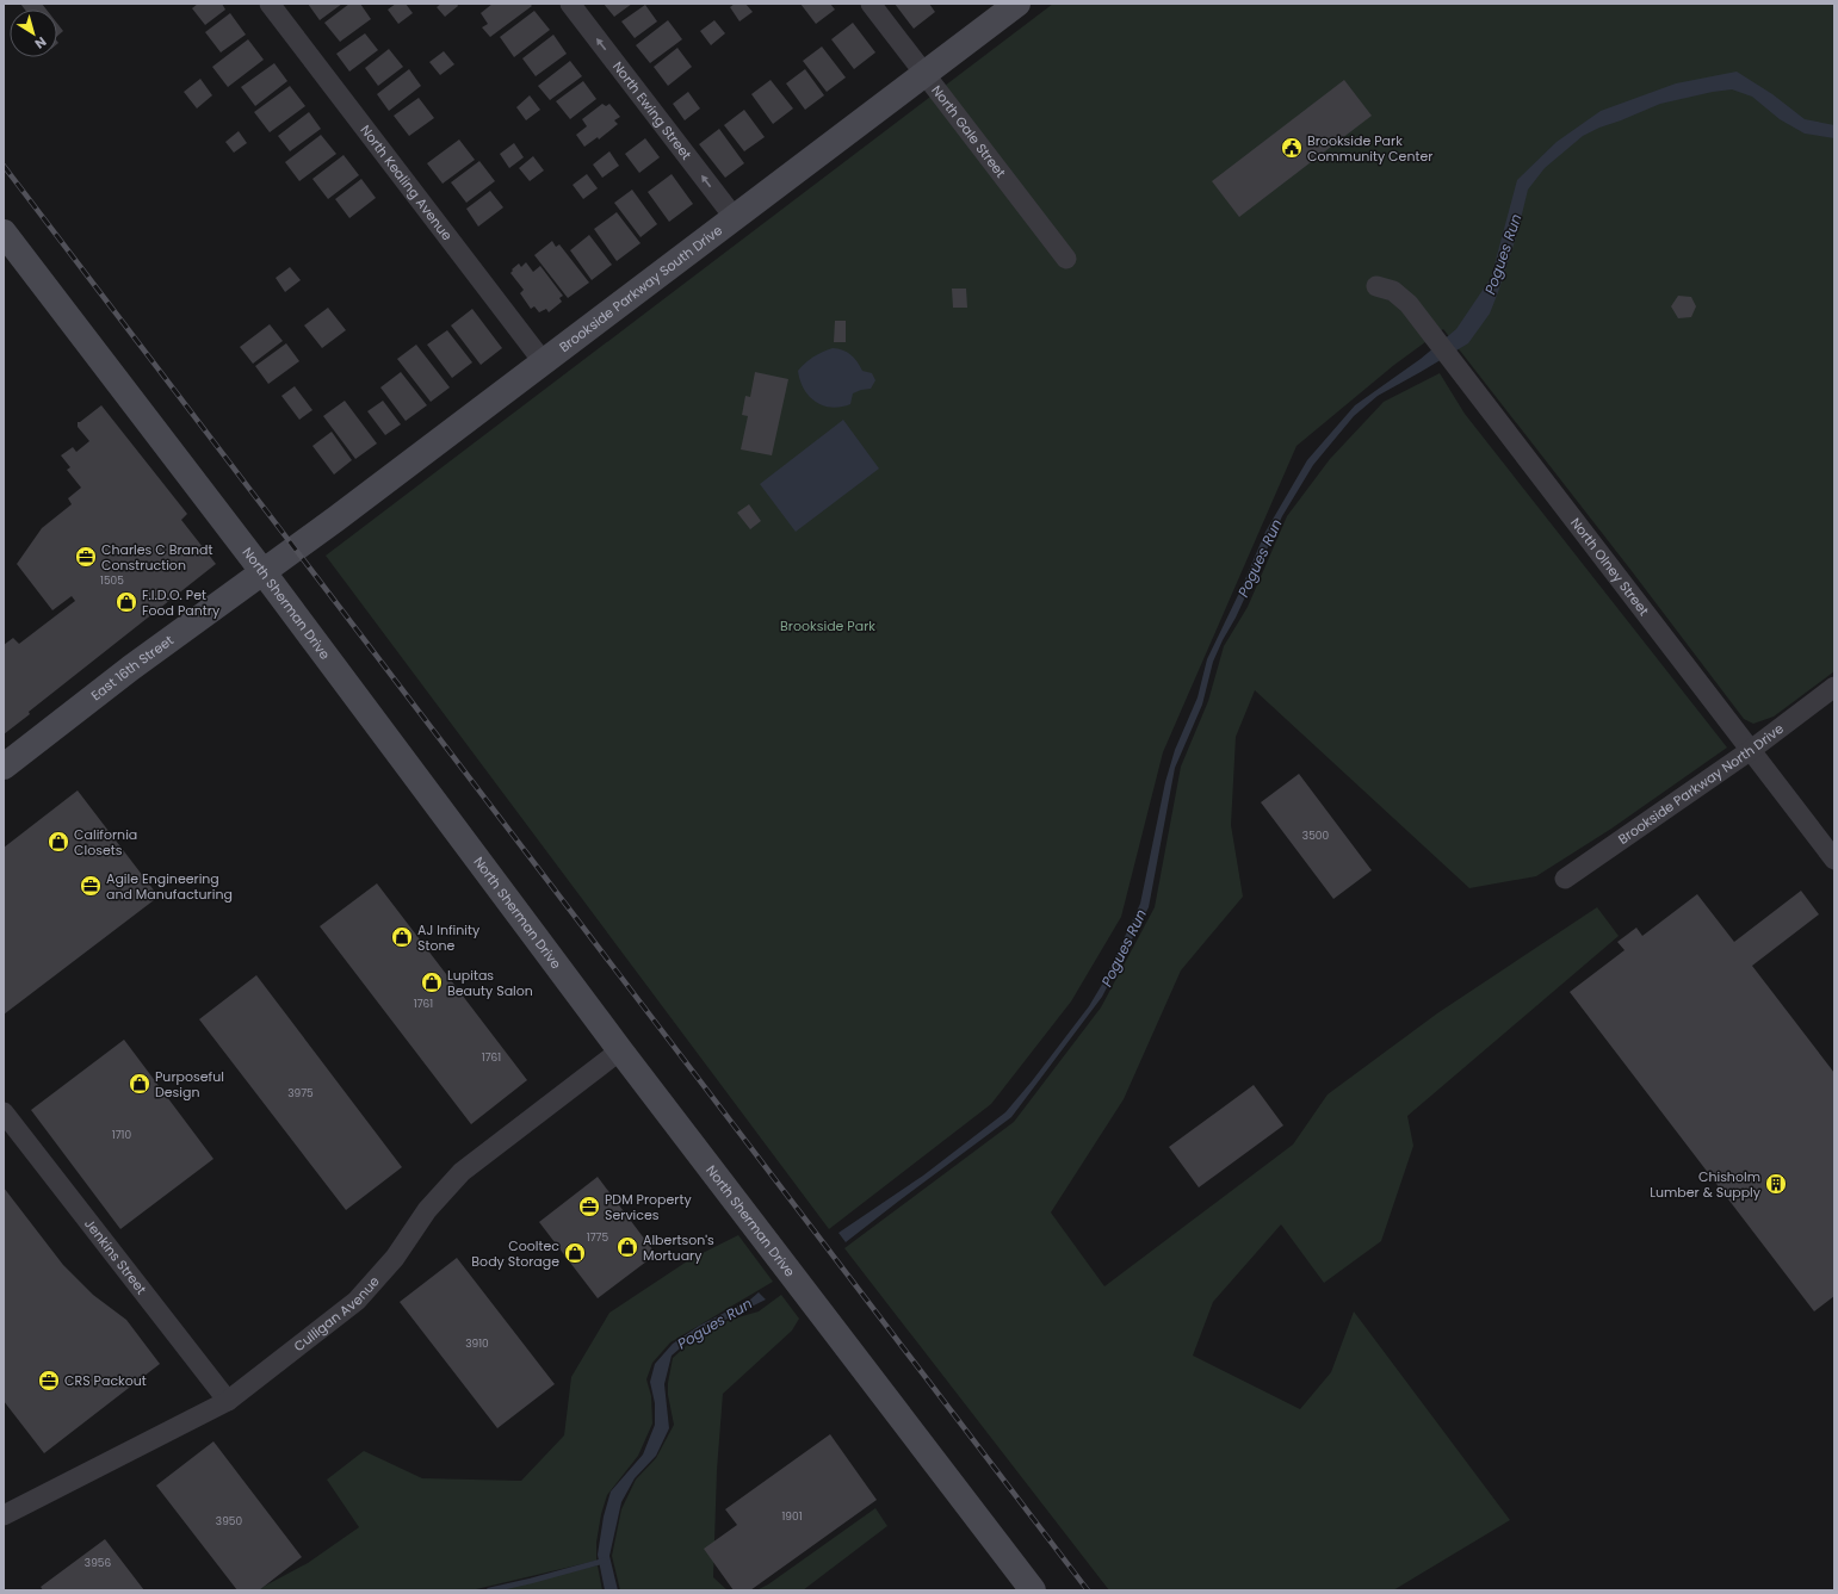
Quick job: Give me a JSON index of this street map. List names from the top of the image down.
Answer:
{
  "streets": {
    "main road": ["Brookside Parkway South Drive", "North Sherman Drive", "East 16th Street"],
    "street": [
      "North Ewing Street",
      "North Gale Street",
      "North Kealing Avenue",
      "North Olney Street",
      "Brookside Parkway North Drive",
      "Jenkins Street",
      "Culligan Avenue"
    ]
  },
  "crossings": [
    ["North Ewing Street", "Brookside Parkway South Drive"],
    ["North Gale Street", "Brookside Parkway South Drive"],
    ["North Kealing Avenue", "Brookside Parkway South Drive"],
    ["Brookside Parkway South Drive", "North Sherman Drive"],
    ["Brookside Parkway South Drive", "East 16th Street"],
    ["North Olney Street", "Brookside Parkway North Drive"],
    ["North Sherman Drive", "East 16th Street"],
    ["North Sherman Drive", "Culligan Avenue"],
    ["Jenkins Street", "Culligan Avenue"]
  ],
  "one_way": ["North Ewing Street"],
  "water": ["Pogues Run"],
  "parks": ["Brookside Park"],
  "places": {
    "public building": ["Brookside Park Community Center"],
    "office": [
      "Charles C Brandt Construction",
      "Agile Engineering and Manufacturing",
      "PDM Property Services",
      "CRS Packout"
    ],
    "shop": [
      "F.I.D.O. Pet Food Pantry",
      "California Closets",
      "AJ Infinity Stone",
      "Lupitas Beauty Salon",
      "Purposeful Design",
      "Albertson's Mortuary",
      "Cooltec Body Storage"
    ],
    "building": ["Chisholm Lumber & Supply"]
  },
  "house_numbers": [
    "1505",
    "3500",
    "1761",
    "1761",
    "3975",
    "1710",
    "1775",
    "3910",
    "1901",
    "3950",
    "3956"
  ],
  "north": "bottom right"
}
